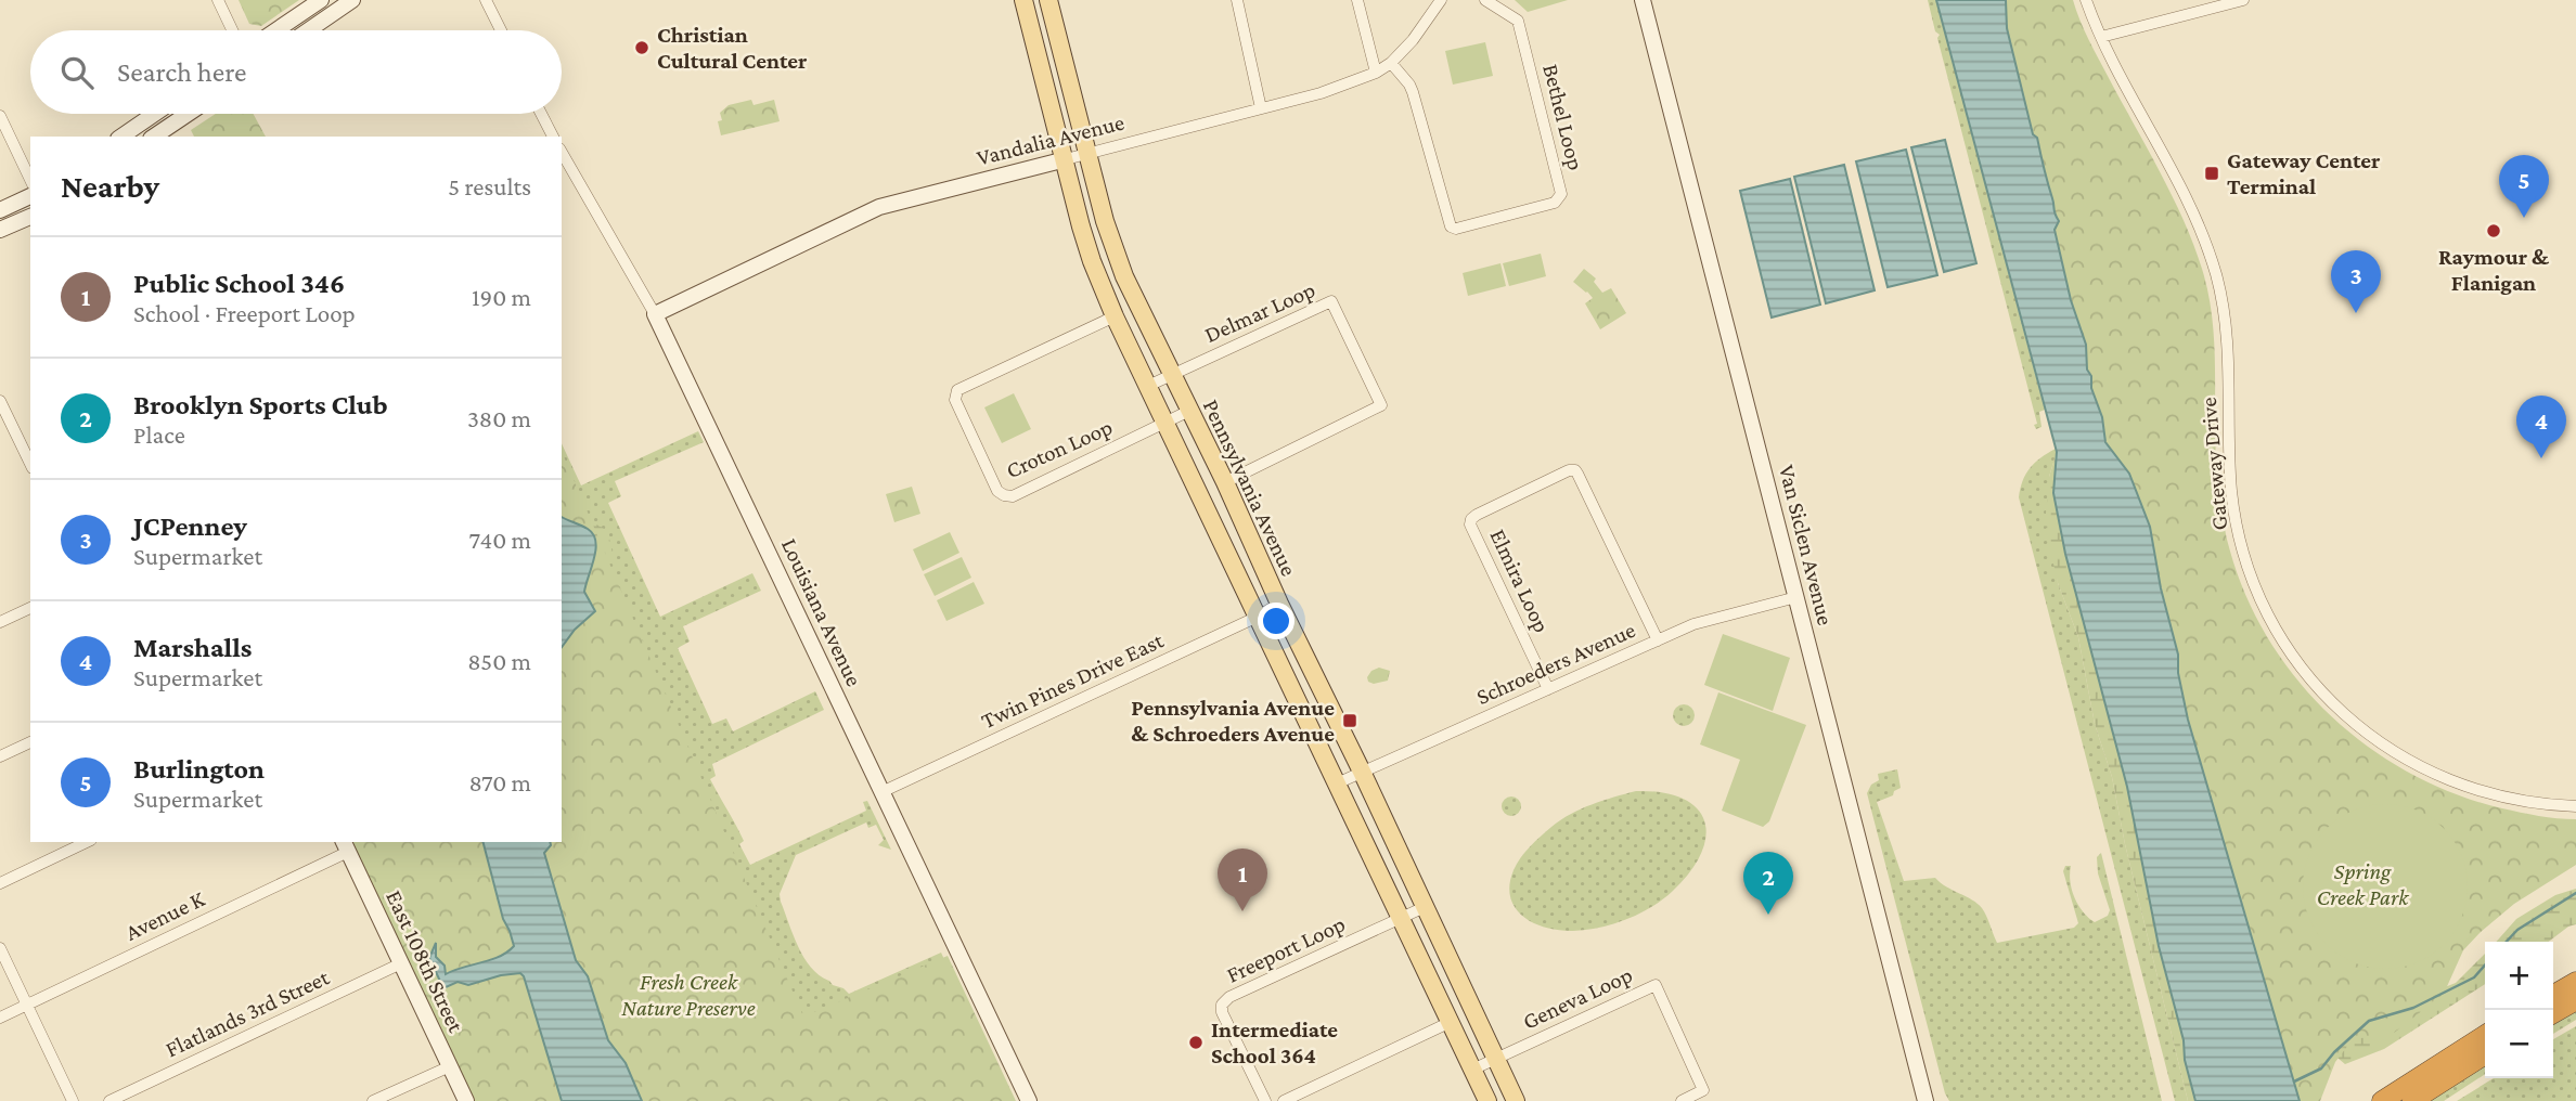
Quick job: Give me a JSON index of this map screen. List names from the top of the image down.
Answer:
{
  "streets": {
    "main road": ["Pennsylvania Avenue"],
    "street": [
      "Bethel Loop",
      "Vandalia Avenue",
      "Delmar Loop",
      "Croton Loop",
      "Gateway Drive",
      "Van Siclen Avenue",
      "Elmira Loop",
      "Louisiana Avenue",
      "Schroeders Avenue",
      "Twin Pines Drive East",
      "Avenue K",
      "Freeport Loop",
      "East 108th Street",
      "Geneva Loop",
      "Flatlands 3rd Street"
    ]
  },
  "crossings": [
    ["Bethel Loop", "Vandalia Avenue"],
    ["Vandalia Avenue", "Pennsylvania Avenue"],
    ["Vandalia Avenue", "Louisiana Avenue"],
    ["Delmar Loop", "Pennsylvania Avenue"],
    ["Croton Loop", "Pennsylvania Avenue"],
    ["Pennsylvania Avenue", "Schroeders Avenue"],
    ["Pennsylvania Avenue", "Twin Pines Drive East"],
    ["Pennsylvania Avenue", "Freeport Loop"],
    ["Pennsylvania Avenue", "Geneva Loop"],
    ["Van Siclen Avenue", "Schroeders Avenue"],
    ["Elmira Loop", "Schroeders Avenue"],
    ["Louisiana Avenue", "Twin Pines Drive East"],
    ["Avenue K", "East 108th Street"],
    ["East 108th Street", "Flatlands 3rd Street"]
  ],
  "parks": ["Spring Creek Park", "Fresh Creek Nature Preserve"],
  "places": {
    "other": ["Christian Cultural Center", "Raymour & Flanigan", "Intermediate School 364"],
    "transit": ["Gateway Center Terminal", "Pennsylvania Avenue & Schroeders Avenue"]
  },
  "page": {
    "search": "Search here",
    "heading": ["Nearby", "5 results"],
    "pins": [
      "5",
      "3",
      "4",
      "1",
      "2"
    ],
    "list": [
      {
        "mark": "1",
        "name": "Public School 346",
        "note": "School · Freeport Loop",
        "value": "190 m"
      },
      {
        "mark": "2",
        "name": "Brooklyn Sports Club",
        "note": "Place",
        "value": "380 m"
      },
      {
        "mark": "3",
        "name": "JCPenney",
        "note": "Supermarket",
        "value": "740 m"
      },
      {
        "mark": "4",
        "name": "Marshalls",
        "note": "Supermarket",
        "value": "850 m"
      },
      {
        "mark": "5",
        "name": "Burlington",
        "note": "Supermarket",
        "value": "870 m"
      }
    ],
    "map_buttons": ["+", "−"]
  }
}
